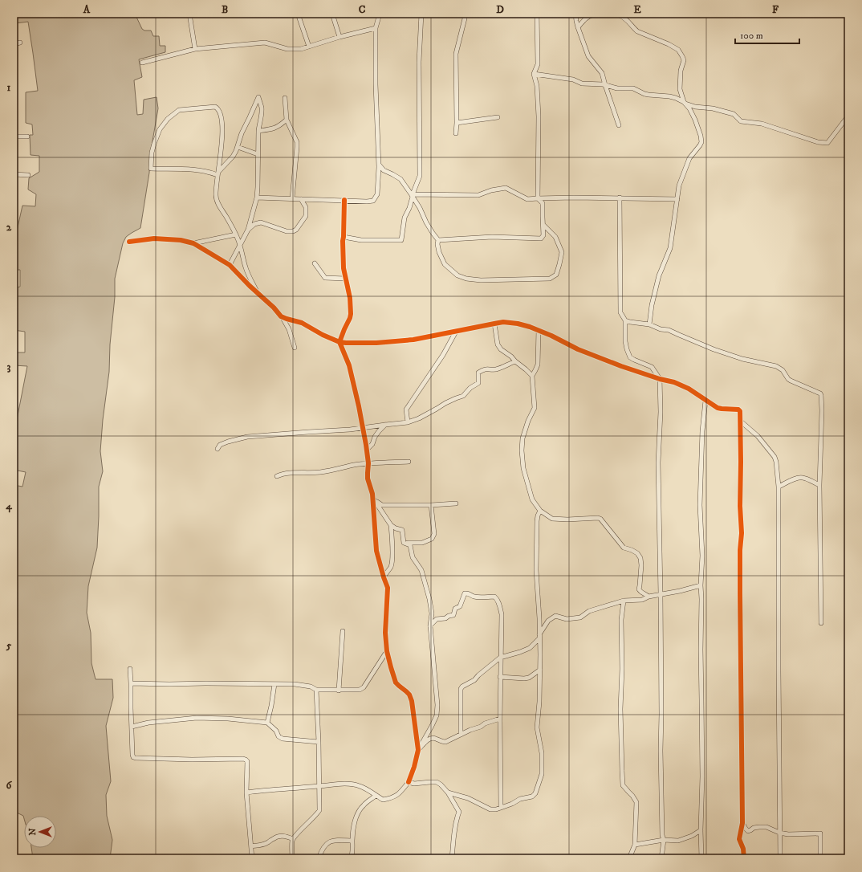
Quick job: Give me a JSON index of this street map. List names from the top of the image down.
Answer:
{
  "scale_bar": "100 m",
  "north": "left",
  "grid": {
    "columns": [
      "A",
      "B",
      "C",
      "D",
      "E",
      "F"
    ],
    "rows": [
      "1",
      "2",
      "3",
      "4",
      "5",
      "6"
    ]
  }
}
